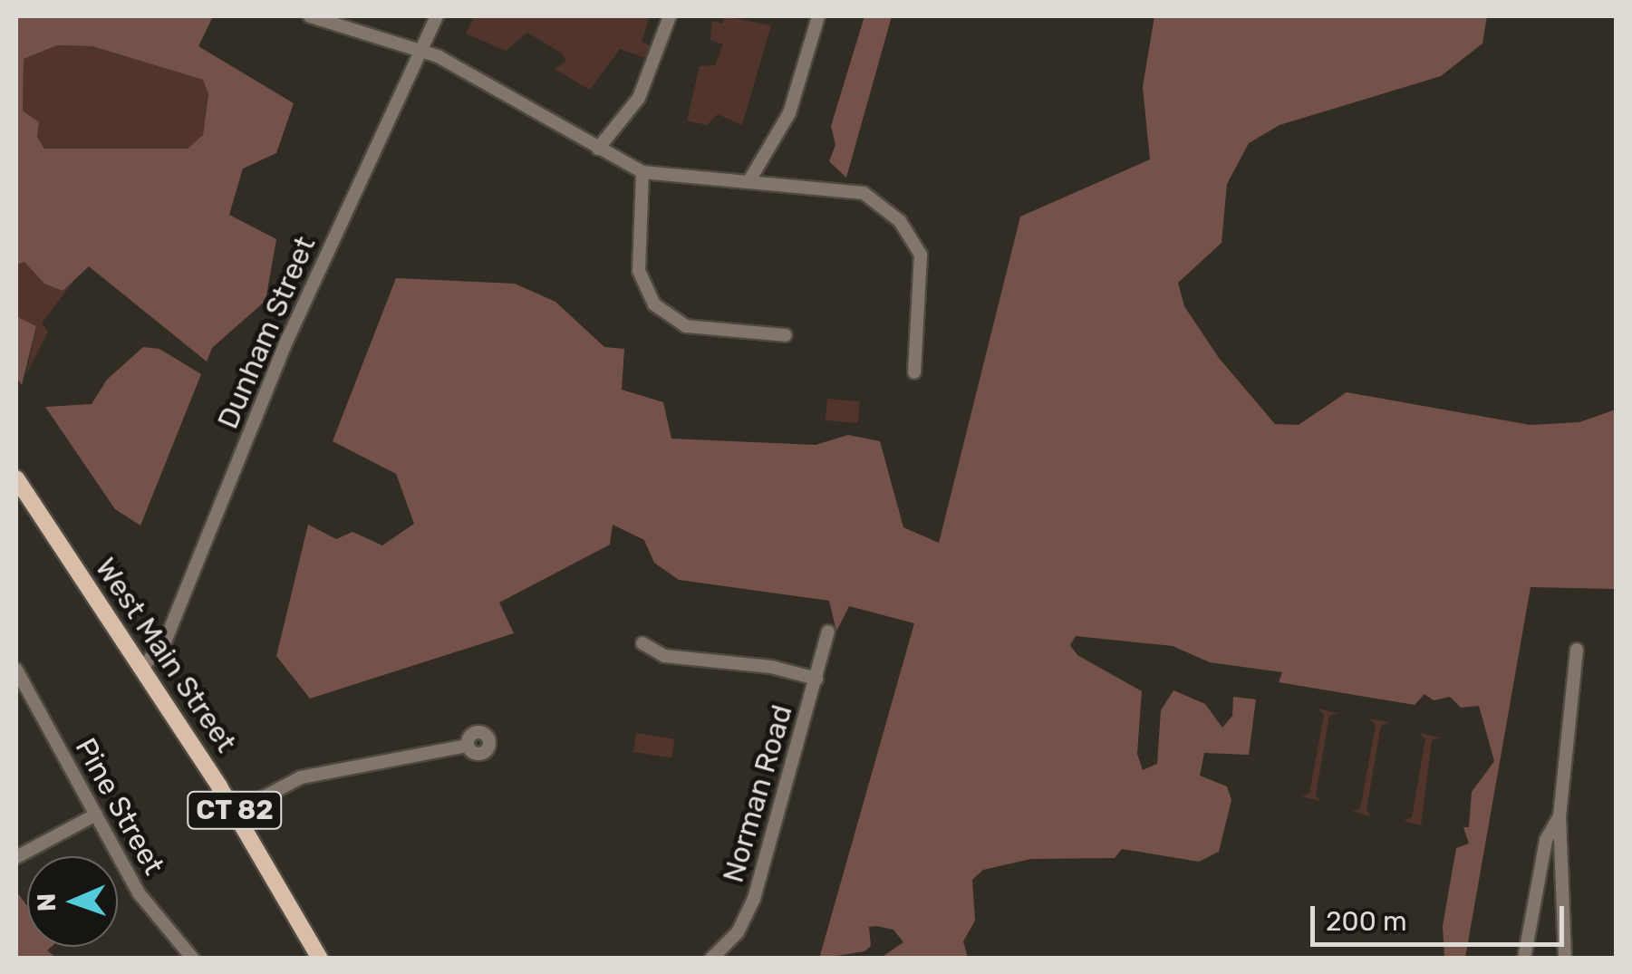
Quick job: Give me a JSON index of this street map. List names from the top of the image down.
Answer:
{
  "streets": {
    "main road": ["West Main Street", "CT 82"],
    "street": ["Dunham Street", "Norman Road", "Pine Street"]
  },
  "crossings": [
    ["Dunham Street", "West Main Street"]
  ],
  "scale_bar": "200 m",
  "north": "left"
}
